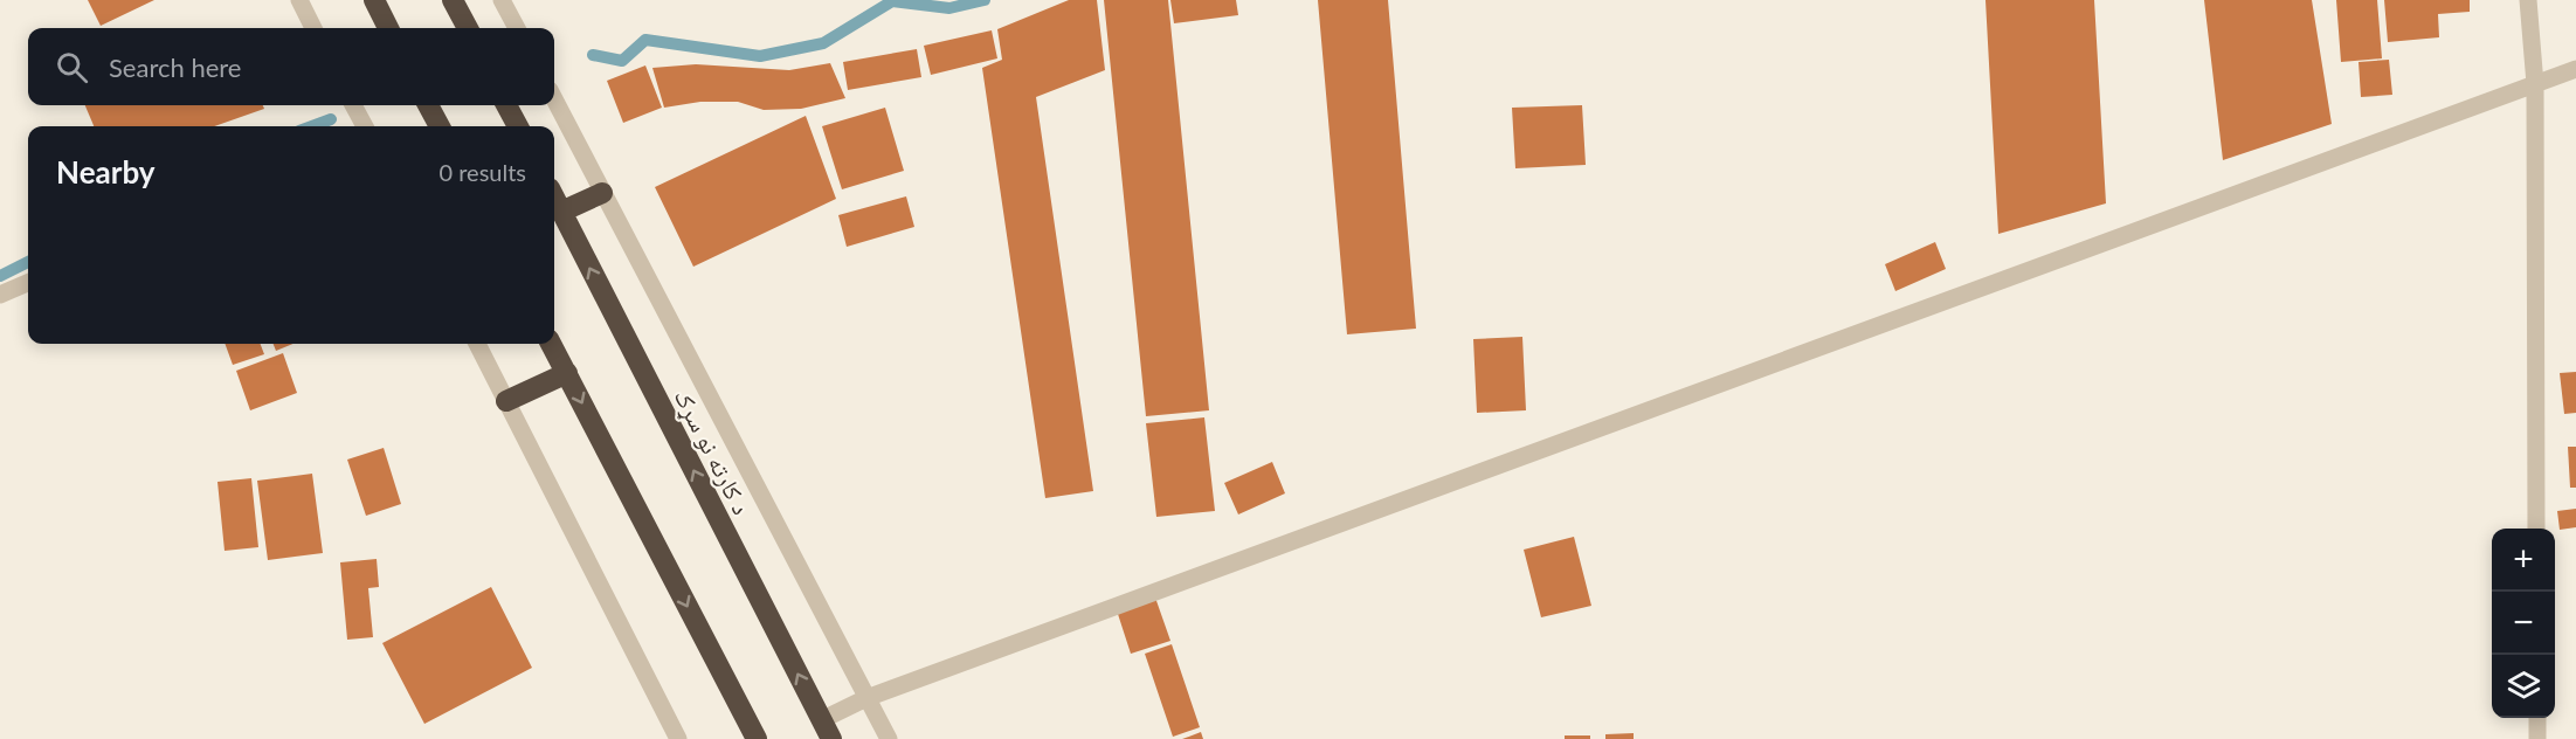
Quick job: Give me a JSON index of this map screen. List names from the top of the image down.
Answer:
{
  "streets": {
    "highway": ["د کارته نو سړک"]
  },
  "page": {
    "search": "Search here",
    "heading": ["Nearby", "0 results"],
    "map_buttons": ["+", "−"]
  }
}
